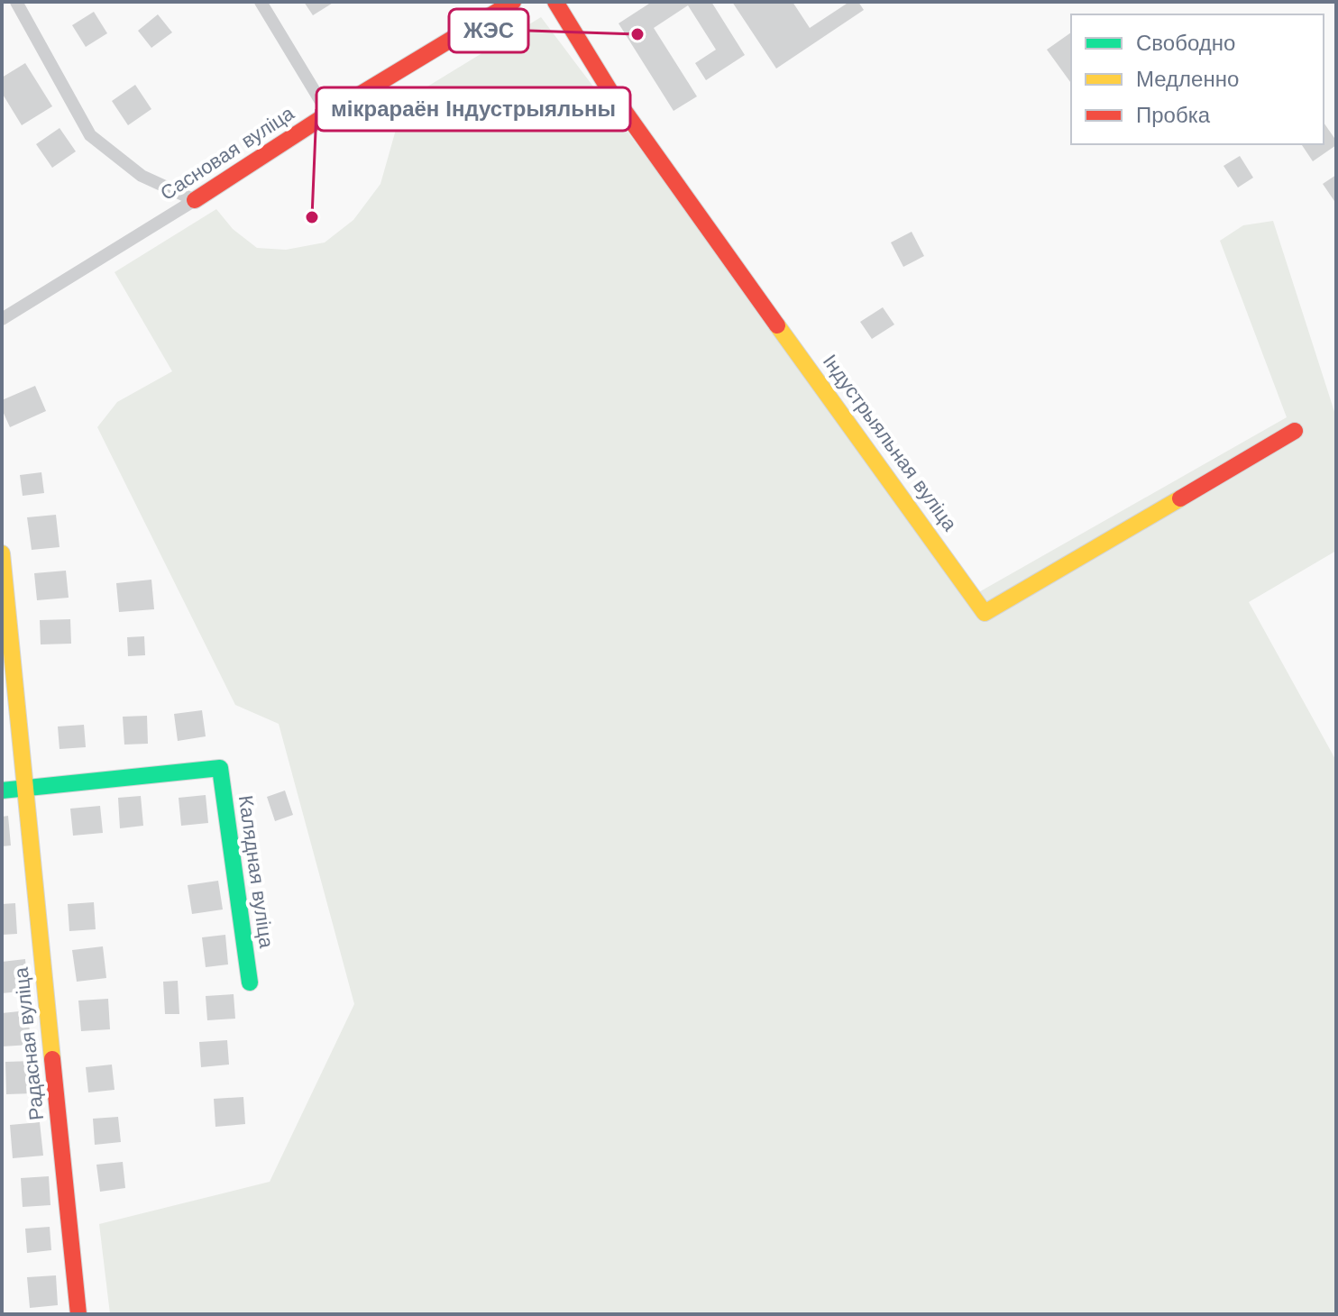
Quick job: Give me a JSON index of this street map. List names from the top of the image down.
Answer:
{
  "streets": {
    "street": [
      "Сасновая вуліца",
      "Індустрыяльная вуліца",
      "Калядная вуліца",
      "Радасная вуліца"
    ]
  },
  "crossings": [
    ["Калядная вуліца", "Радасная вуліца"]
  ],
  "places": ["ЖЭС", "мікрараён Індустрыяльны"],
  "legend": ["Свободно", "Медленно", "Пробка"]
}
